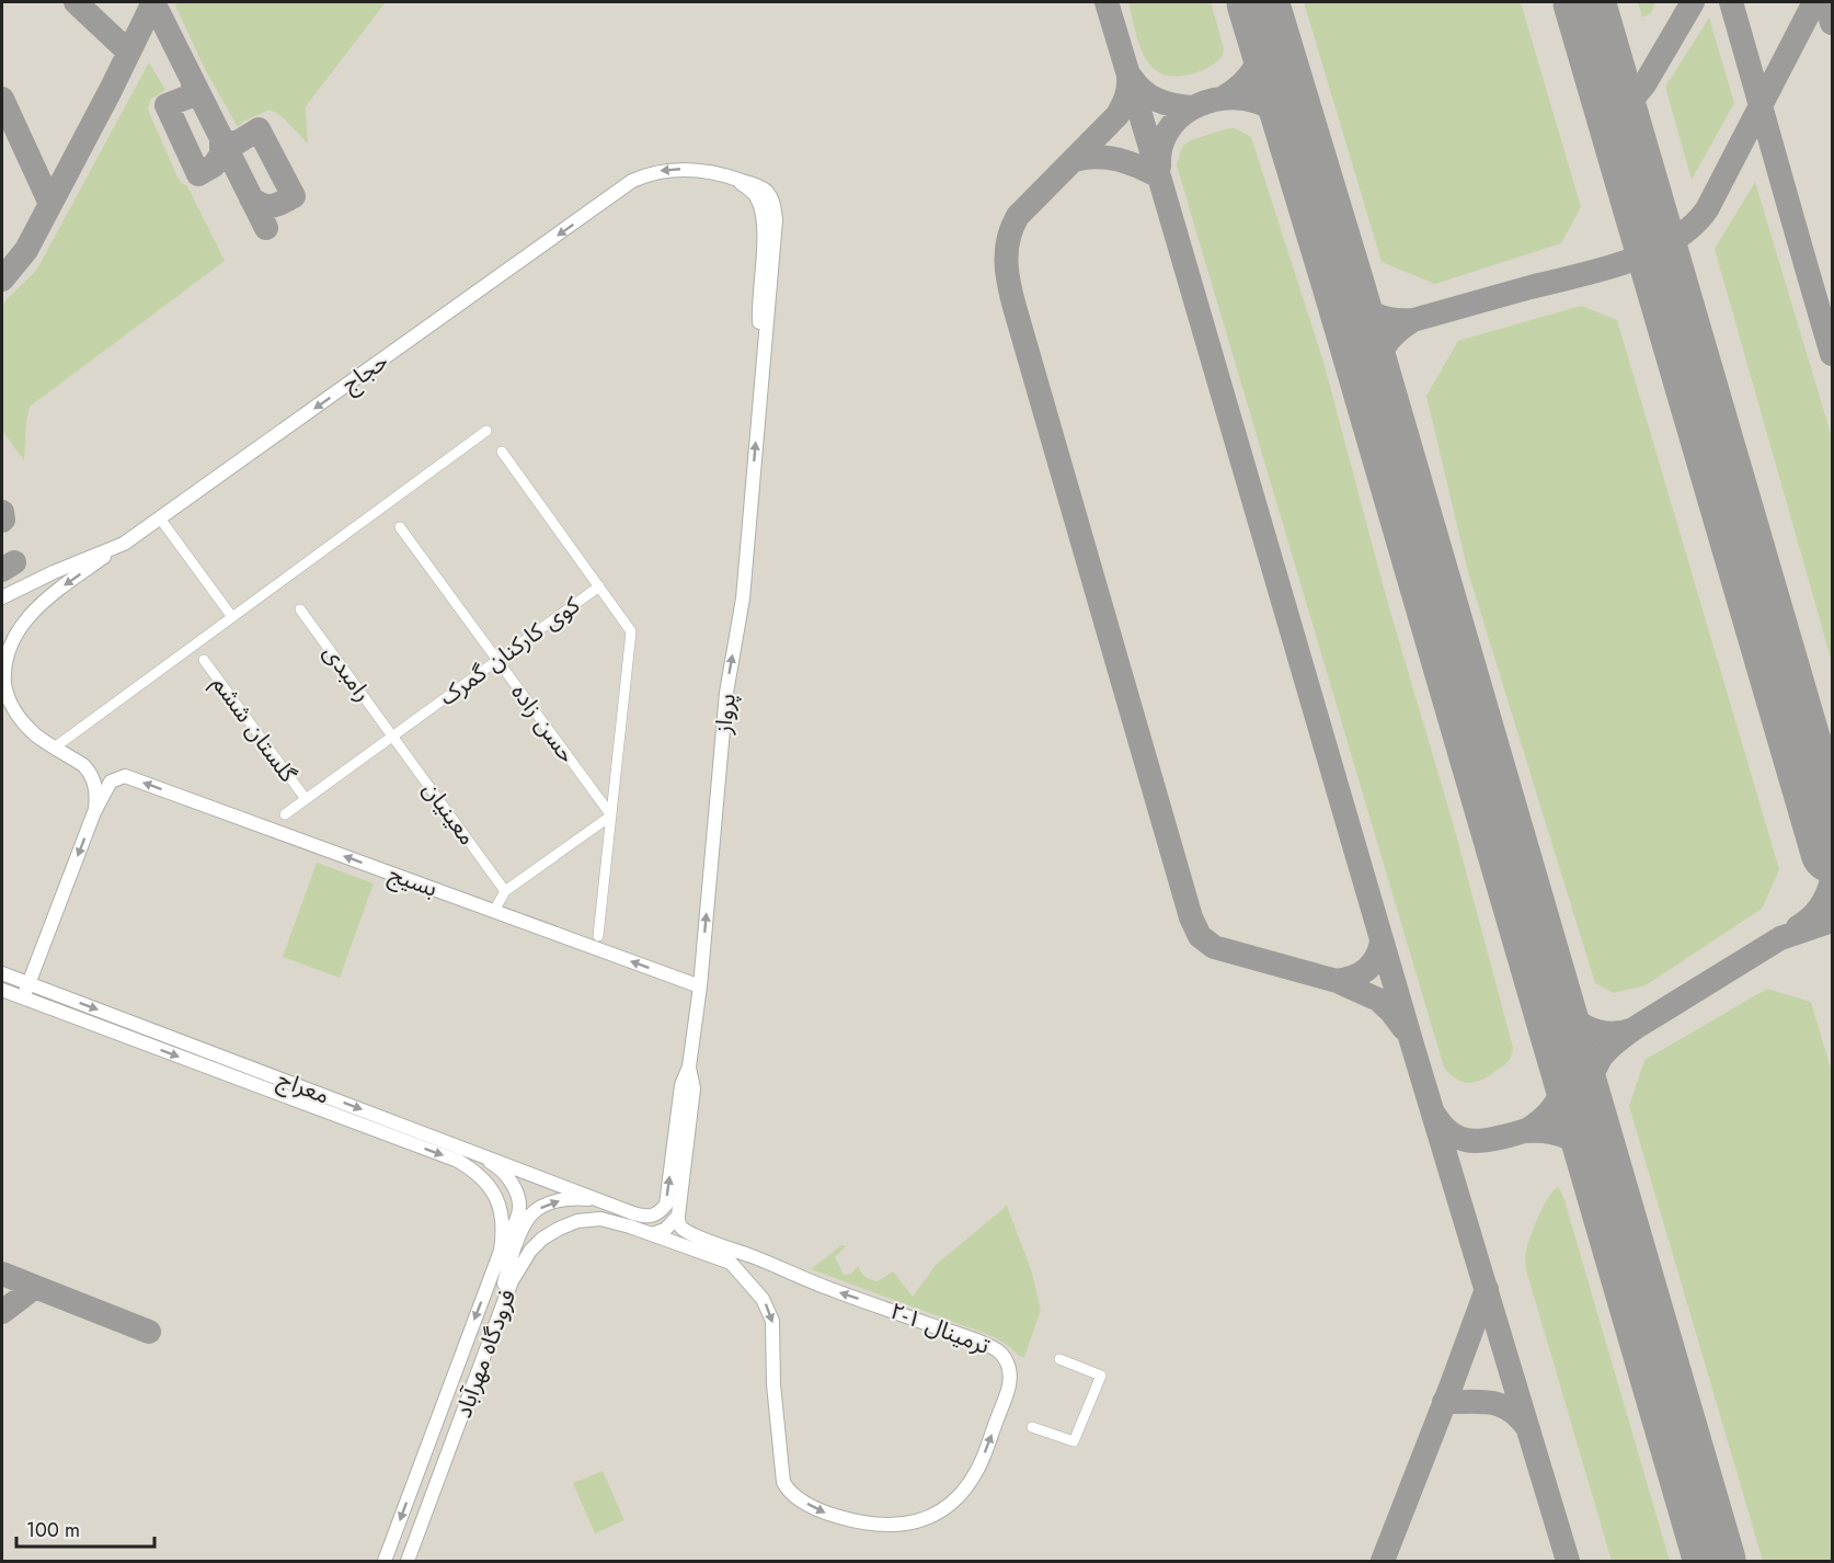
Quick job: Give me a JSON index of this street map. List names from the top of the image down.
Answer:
{
  "streets": {
    "main road": [
      "حجاج",
      "پرواز",
      "بسیج",
      "معراج",
      "ترمینال ۱-۲",
      "فرودگاه مهرآباد"
    ],
    "street": [
      "کوی کارکنان گمرک",
      "رامبدی",
      "حسن زاده",
      "گلستان ششم",
      "معینیان"
    ]
  },
  "crossings": [
    ["حجاج", "پرواز"],
    ["کوی کارکنان گمرک", "رامبدی"],
    ["کوی کارکنان گمرک", "حسن زاده"],
    ["کوی کارکنان گمرک", "گلستان ششم"],
    ["کوی کارکنان گمرک", "معینیان"],
    ["رامبدی", "معینیان"],
    ["پرواز", "بسیج"],
    ["پرواز", "معراج"],
    ["معراج", "فرودگاه مهرآباد"]
  ],
  "one_way": [
    "حجاج",
    "پرواز",
    "بسیج",
    "معراج"
  ],
  "scale_bar": "100 m"
}
